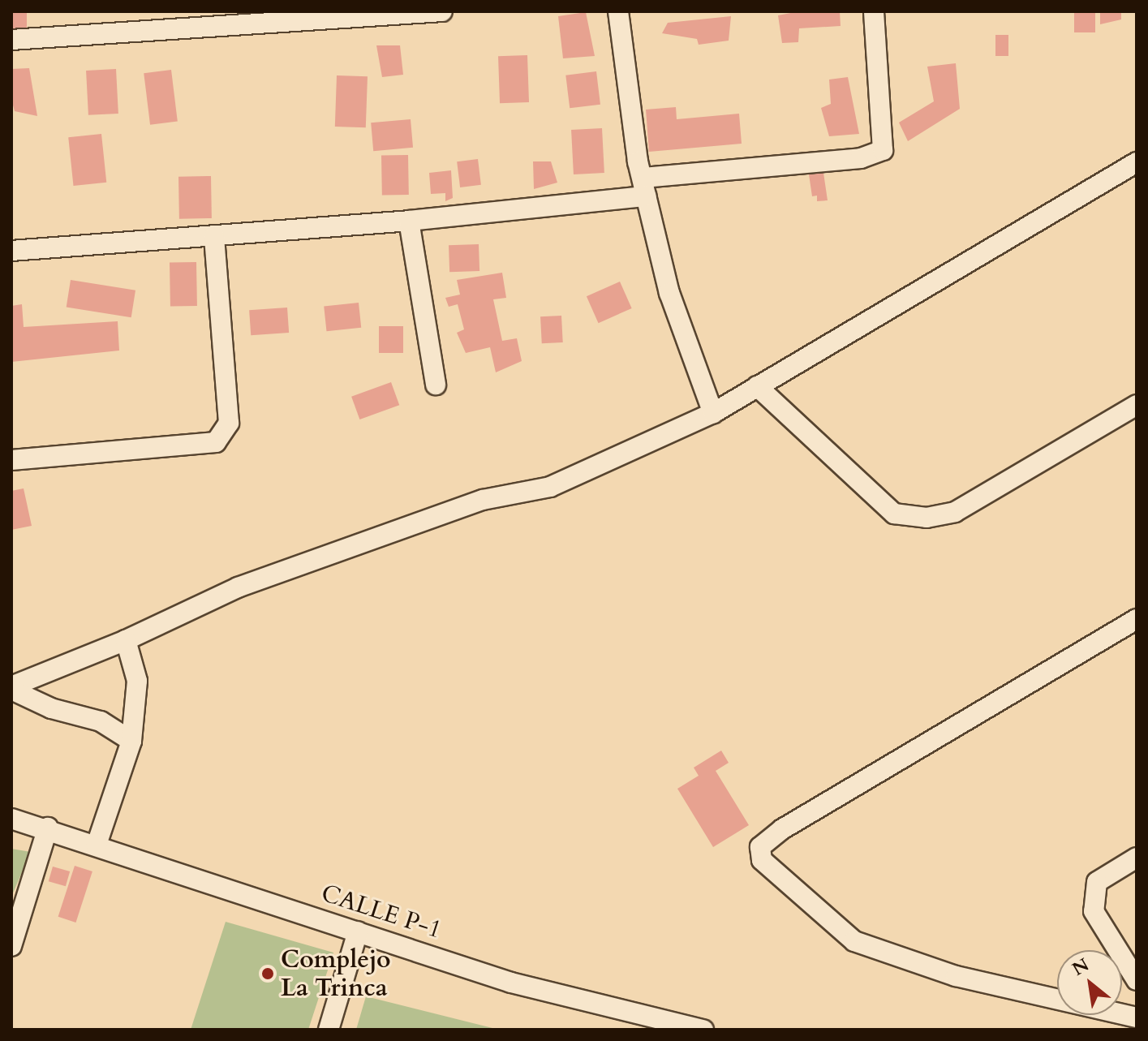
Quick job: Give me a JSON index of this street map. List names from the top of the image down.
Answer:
{
  "streets": {
    "street": ["CALLE P-1"]
  },
  "places": ["Complejo La Trinca"],
  "north": "top left"
}
